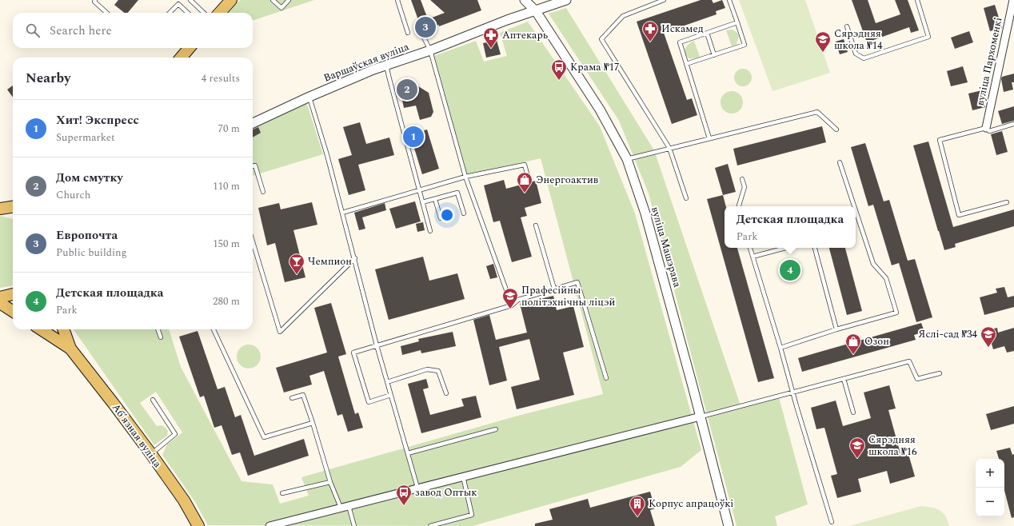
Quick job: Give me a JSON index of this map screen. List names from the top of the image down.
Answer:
{
  "streets": {
    "main road": ["Абʼязная вуліца"],
    "street": ["вуліца Пархоменкі", "Варшаўская вуліца", "вуліца Машэрава"]
  },
  "crossings": [
    ["Варшаўская вуліца", "вуліца Машэрава"]
  ],
  "places": {
    "pharmacy": ["Искамед", "Аптекарь"],
    "school or university": [
      "Сярэдняя школа №14",
      "Прафесійны політэхнічны ліцэй",
      "Яслі-сад №34",
      "Сярэдняя школа №16"
    ],
    "bus stop": ["Крама №17", "завод Оптык"],
    "shop": ["Энергоактив", "Озон"],
    "bar": ["Чемпион"],
    "building": ["Корпус апрацоўкі"]
  },
  "page": {
    "search": "Search here",
    "pins": [
      "3",
      "2",
      "1",
      "4"
    ],
    "heading": ["Nearby", "4 results"],
    "list": [
      {
        "mark": "1",
        "name": "Хит! Экспресс",
        "note": "Supermarket",
        "value": "70 m"
      },
      {
        "mark": "2",
        "name": "Дом смутку",
        "note": "Church",
        "value": "110 m"
      },
      {
        "mark": "3",
        "name": "Европочта",
        "note": "Public building",
        "value": "150 m"
      },
      {
        "mark": "4",
        "name": "Детская площадка",
        "note": "Park",
        "value": "280 m"
      }
    ],
    "popup": ["Детская площадка", "Park"],
    "map_buttons": ["+", "−"]
  }
}
